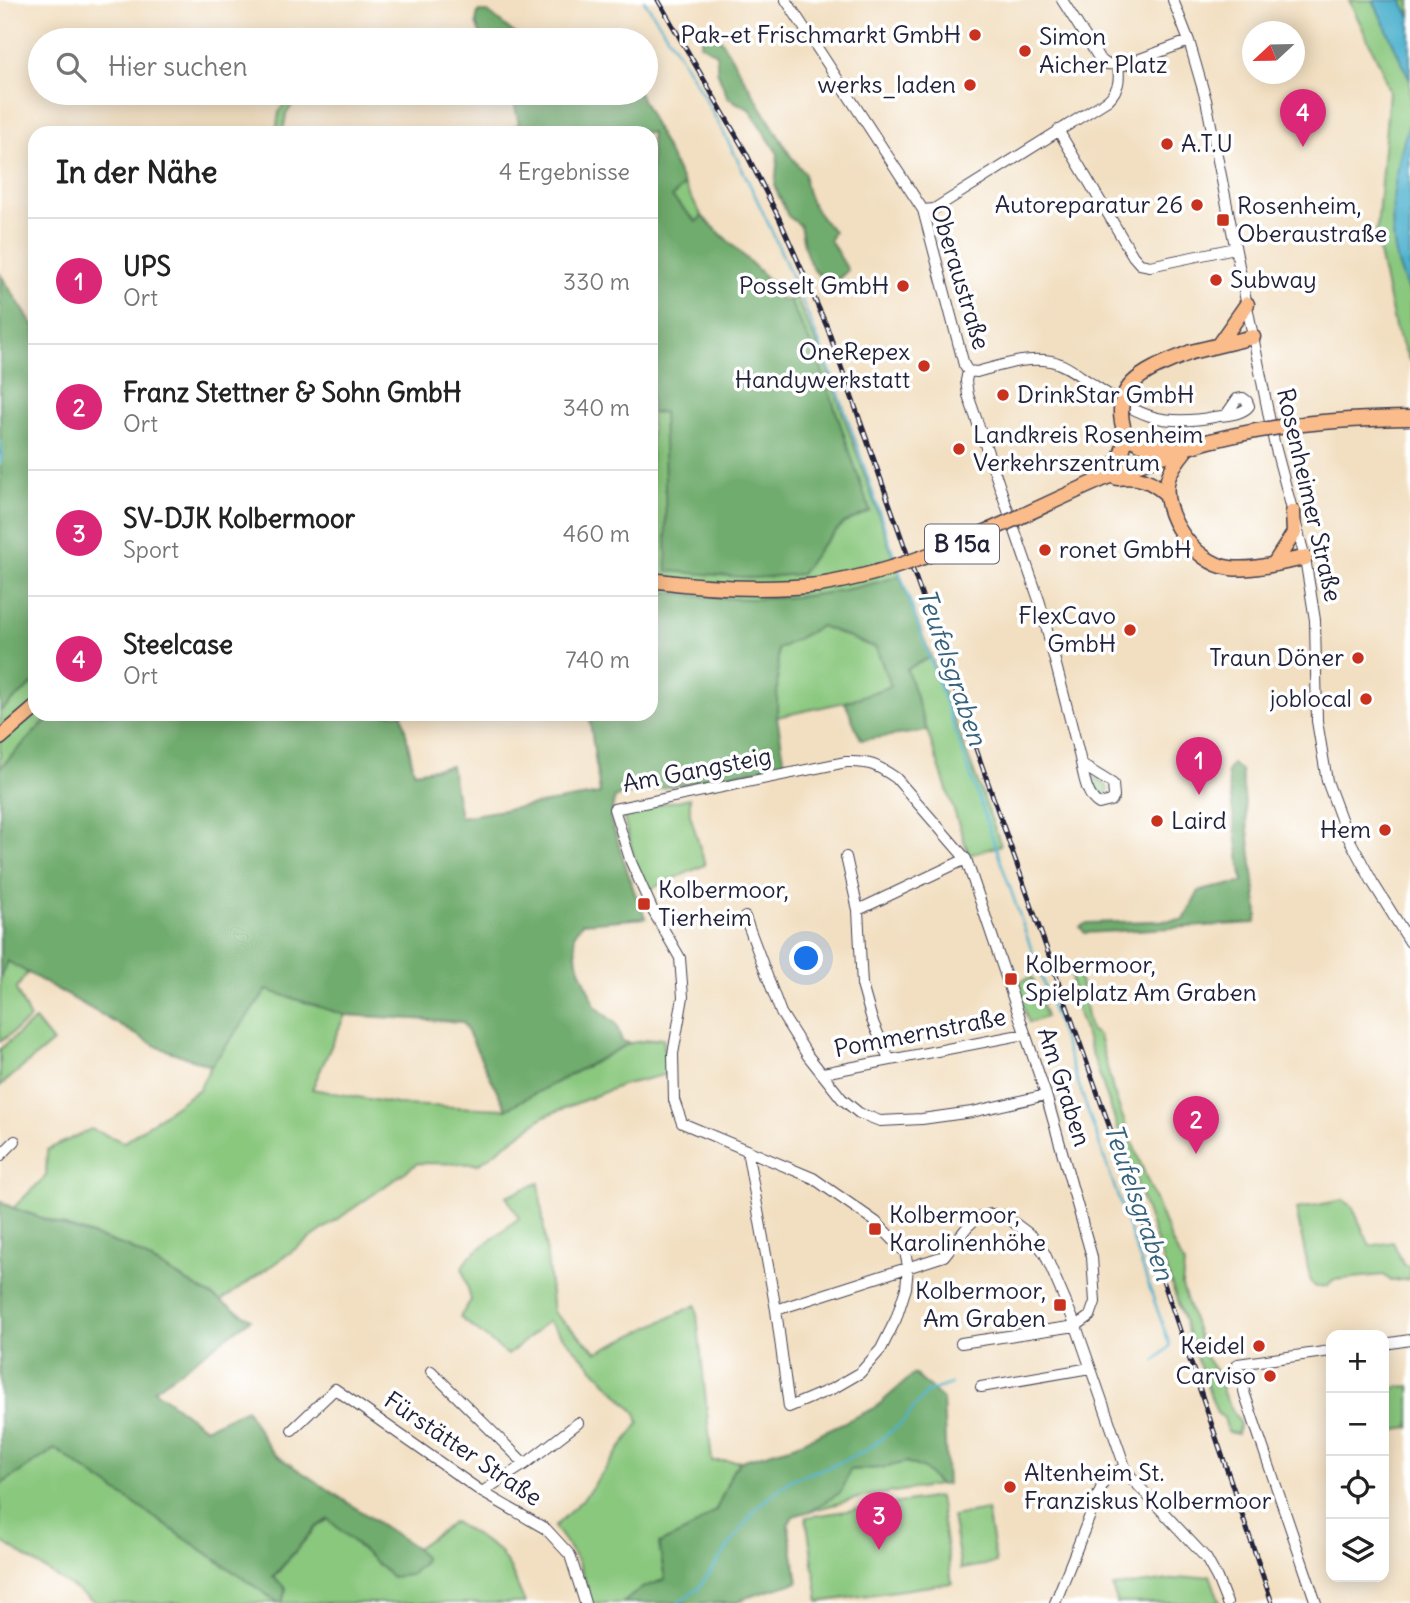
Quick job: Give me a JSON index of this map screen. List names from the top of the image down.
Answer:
{
  "streets": {
    "highway": ["B 15a"],
    "street": [
      "Oberaustraße",
      "Rosenheimer Straße",
      "Am Gangsteig",
      "Pommernstraße",
      "Am Graben",
      "Fürstätter Straße"
    ]
  },
  "crossings": [
    ["Am Gangsteig", "Am Graben"],
    ["Pommernstraße", "Am Graben"]
  ],
  "water": ["Teufelsgraben"],
  "places": {
    "other": [
      "Pak-et Frischmarkt GmbH",
      "Simon Aicher Platz",
      "werks_laden",
      "A.T.U",
      "Autoreparatur 26",
      "Subway",
      "Posselt GmbH",
      "OneRepex Handywerkstatt",
      "DrinkStar GmbH",
      "Landkreis Rosenheim Verkehrszentrum",
      "ronet GmbH",
      "FlexCavo GmbH",
      "Traun Döner",
      "joblocal",
      "Laird",
      "Hem",
      "Keidel",
      "Carviso",
      "Altenheim St. Franziskus Kolbermoor"
    ],
    "transit": [
      "Rosenheim, Oberaustraße",
      "Kolbermoor, Tierheim",
      "Kolbermoor, Spielplatz Am Graben",
      "Kolbermoor, Karolinenhöhe",
      "Kolbermoor, Am Graben"
    ]
  },
  "north": "left",
  "page": {
    "search": "Hier suchen",
    "pins": [
      "4",
      "1",
      "2",
      "3"
    ],
    "heading": ["In der Nähe", "4 Ergebnisse"],
    "list": [
      {
        "mark": "1",
        "name": "UPS",
        "note": "Ort",
        "value": "330 m"
      },
      {
        "mark": "2",
        "name": "Franz Stettner & Sohn GmbH",
        "note": "Ort",
        "value": "340 m"
      },
      {
        "mark": "3",
        "name": "SV-DJK Kolbermoor",
        "note": "Sport",
        "value": "460 m"
      },
      {
        "mark": "4",
        "name": "Steelcase",
        "note": "Ort",
        "value": "740 m"
      }
    ],
    "map_buttons": ["+", "−"]
  }
}
